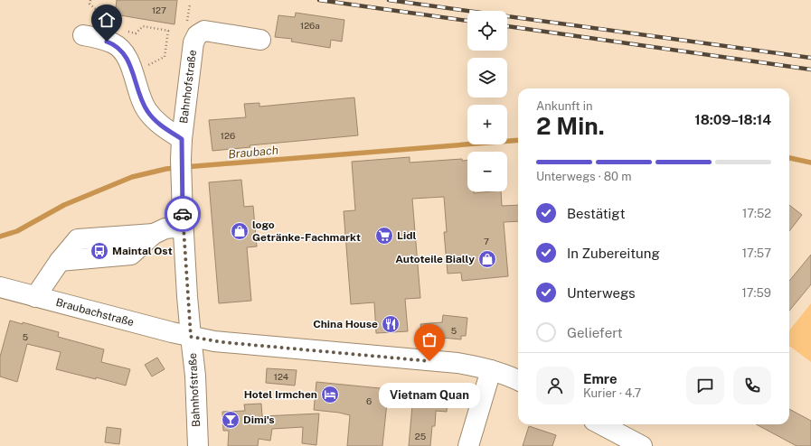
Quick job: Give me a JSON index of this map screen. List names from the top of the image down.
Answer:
{
  "streets": {
    "street": ["Bahnhofstraße", "Braubachstraße"]
  },
  "crossings": [
    ["Bahnhofstraße", "Braubachstraße"]
  ],
  "water": ["Braubach"],
  "places": {
    "shop": ["logo Getränke-Fachmarkt", "Autoteile Bially"],
    "supermarket": ["Lidl"],
    "bus stop": ["Maintal Ost"],
    "restaurant": ["China House"],
    "other": ["Vietnam Quan"],
    "hotel": ["Hotel Irmchen"],
    "bar": ["Dimi's"]
  },
  "house_numbers": [
    "127",
    "126a",
    "126",
    "7",
    "5",
    "5",
    "124",
    "6",
    "25"
  ],
  "page": {
    "map_buttons": ["+", "−"],
    "heading": ["2 Min.", "Ankunft in", "18:09–18:14"],
    "panel": ["Emre", "Kurier · 4.7"],
    "bar": "Unterwegs · 80 m",
    "list": [
      ["Bestätigt", "17:52"],
      ["In Zubereitung", "17:57"],
      ["Unterwegs", "17:59"],
      "Geliefert"
    ],
    "bubble": "Vietnam Quan"
  }
}
